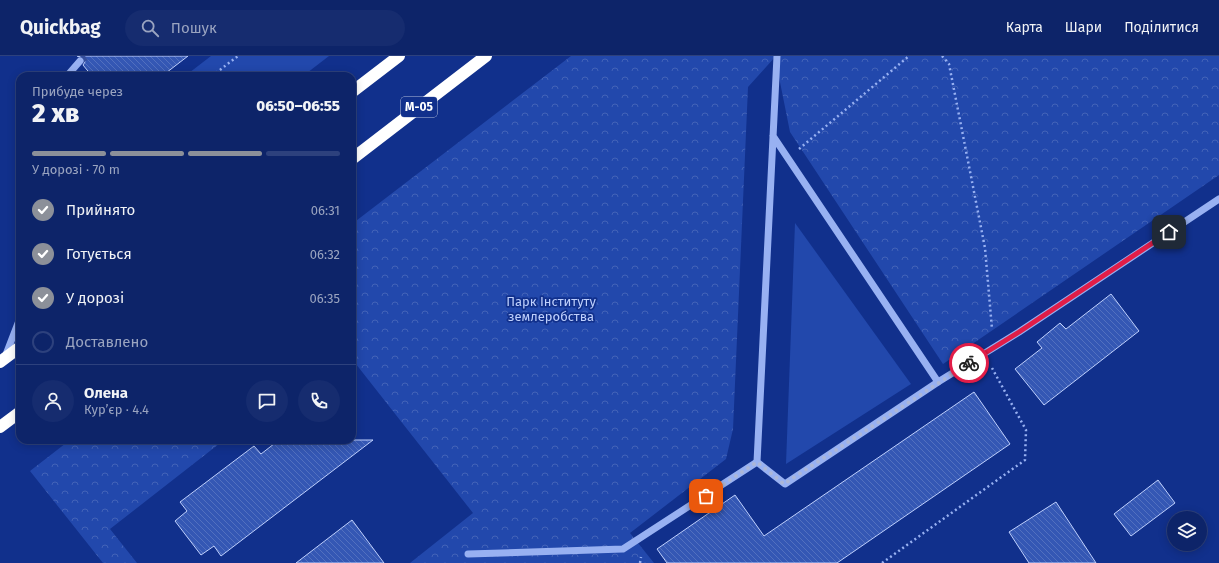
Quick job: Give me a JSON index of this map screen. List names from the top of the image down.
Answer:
{
  "streets": {
    "highway": ["М-05"]
  },
  "parks": ["Парк Інституту землеробства"],
  "page": {
    "header": "Quickbag",
    "search": "Пошук",
    "nav": ["Карта", "Шари", "Поділитися"],
    "heading": ["2 хв", "Прибуде через", "06:50–06:55"],
    "panel": ["Олена", "Кур’єр · 4.4"],
    "bar": "У дорозі · 70 m",
    "list": [
      ["Прийнято", "06:31"],
      ["Готується", "06:32"],
      ["У дорозі", "06:35"],
      "Доставлено"
    ]
  }
}
